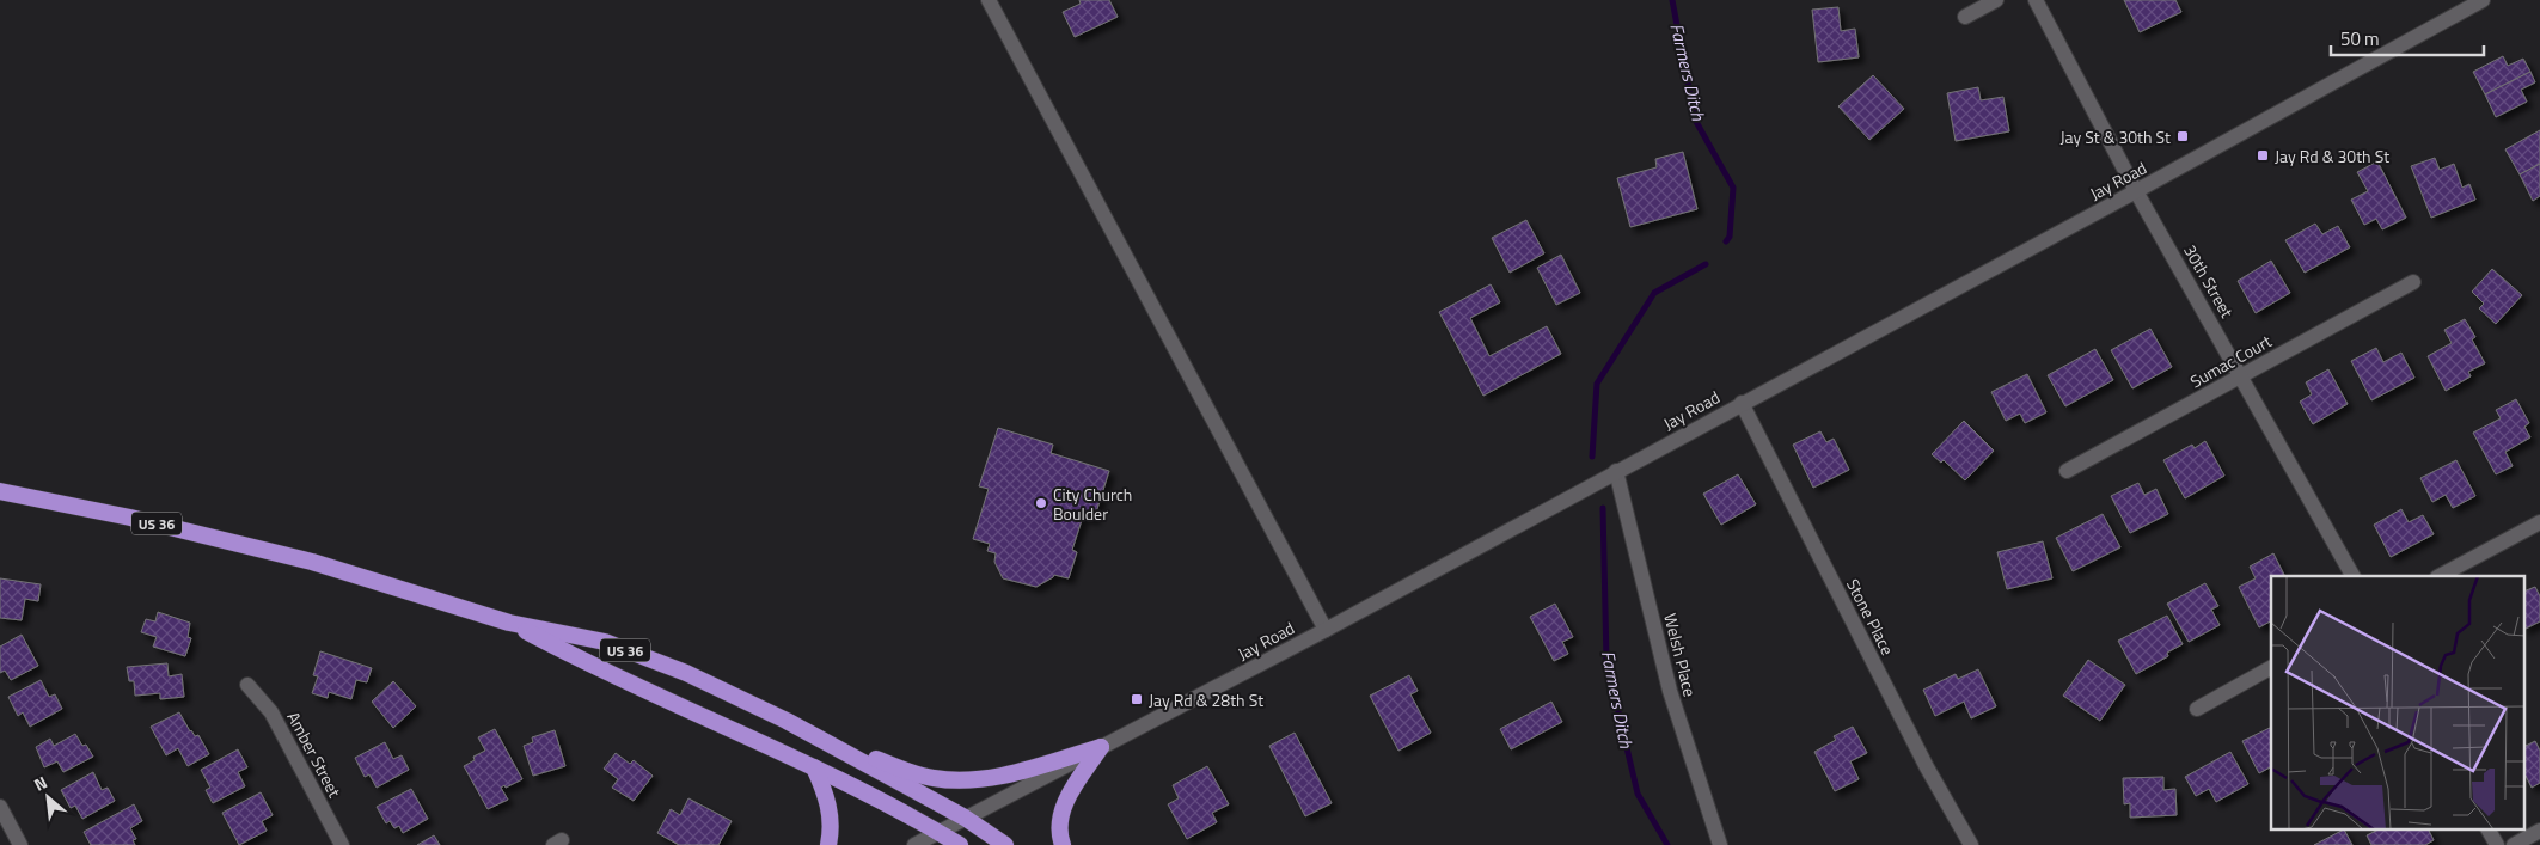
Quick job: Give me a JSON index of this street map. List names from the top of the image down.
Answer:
{
  "streets": {
    "highway": ["US 36"],
    "street": [
      "Jay Road",
      "30th Street",
      "Sumac Court",
      "Stone Place",
      "Welsh Place",
      "Amber Street"
    ]
  },
  "crossings": [
    ["Jay Road", "30th Street"],
    ["Jay Road", "US 36"],
    ["Jay Road", "Stone Place"],
    ["Jay Road", "Welsh Place"],
    ["30th Street", "Sumac Court"]
  ],
  "water": ["Farmers Ditch"],
  "places": {
    "transit": ["Jay St & 30th St", "Jay Rd & 30th St", "Jay Rd & 28th St"],
    "other": ["City Church Boulder"]
  },
  "scale_bar": "50 m",
  "north": "top left"
}
